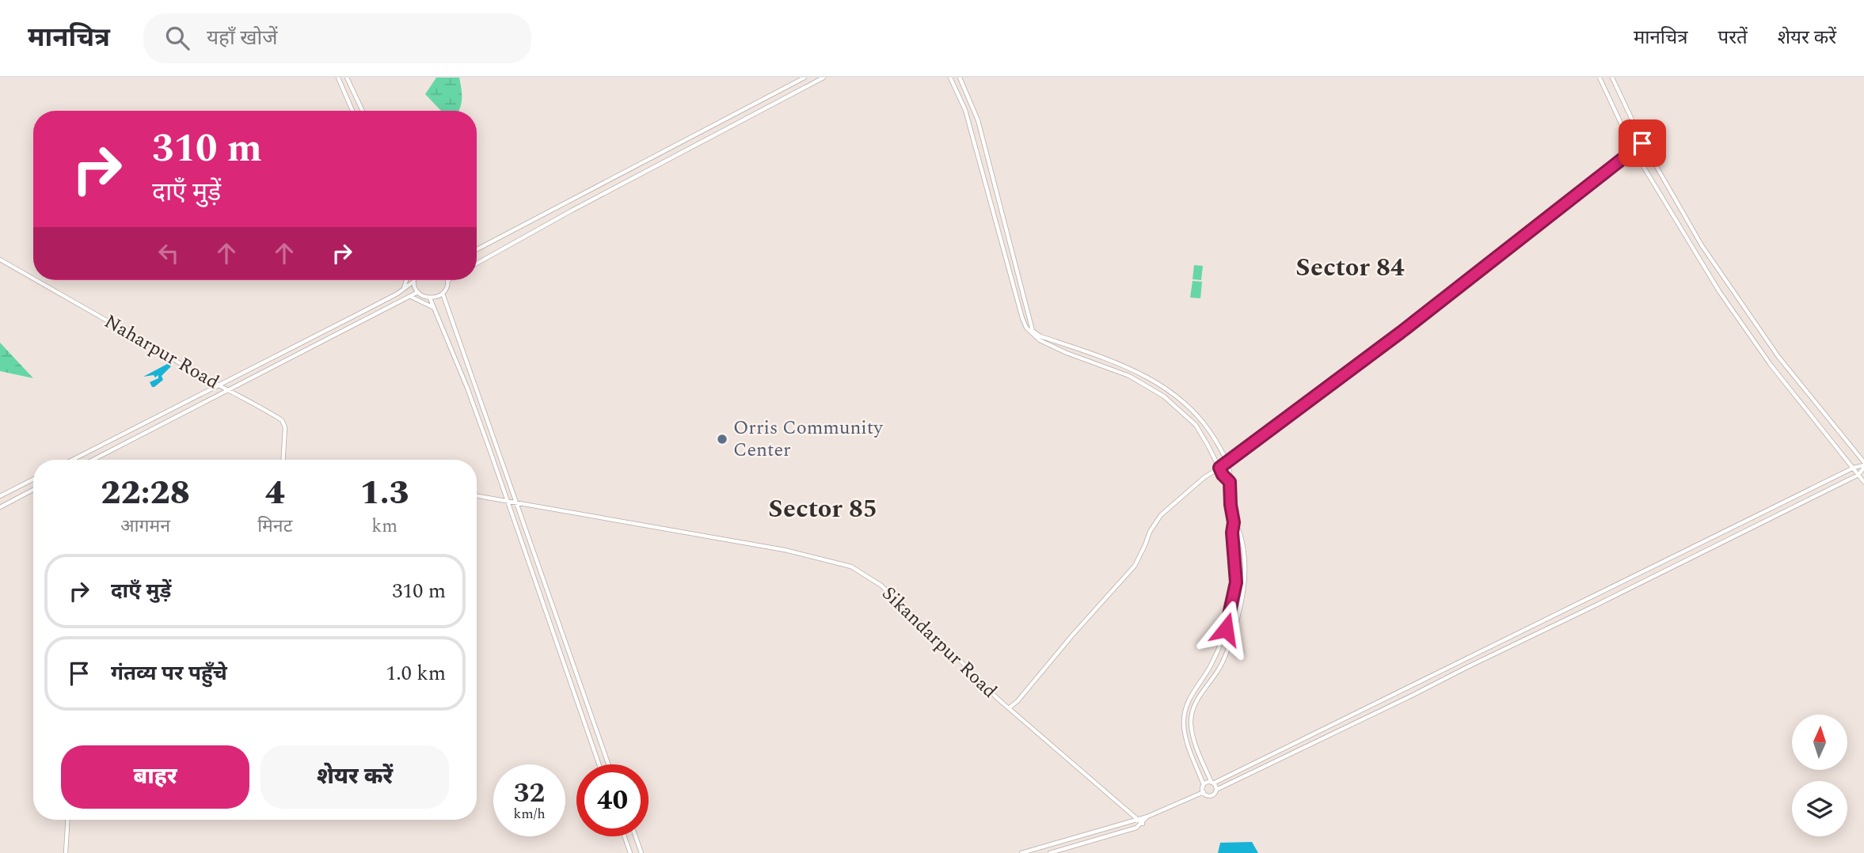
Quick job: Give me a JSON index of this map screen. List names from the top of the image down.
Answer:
{
  "streets": {
    "street": ["Naharpur Road", "Sikandarpur Road"]
  },
  "districts": ["Sector 84", "Sector 85"],
  "places": ["Orris Community Center"],
  "north": "top",
  "page": {
    "header": "मानचित्र",
    "search": "यहाँ खोजें",
    "nav": ["मानचित्र", "परतें", "शेयर करें"],
    "turn": ["310 m", "दाएँ मुड़ें"],
    "eta": [
      "22:28",
      "आगमन",
      "4",
      "मिनट",
      "1.3",
      "km"
    ],
    "list": [
      {
        "name": "दाएँ मुड़ें",
        "value": "310 m"
      },
      {
        "name": "गंतव्य पर पहुँचे",
        "value": "1.0 km"
      }
    ],
    "buttons": ["बाहर", "शेयर करें"],
    "speed": "32 km/h",
    "limit": "40"
  }
}
